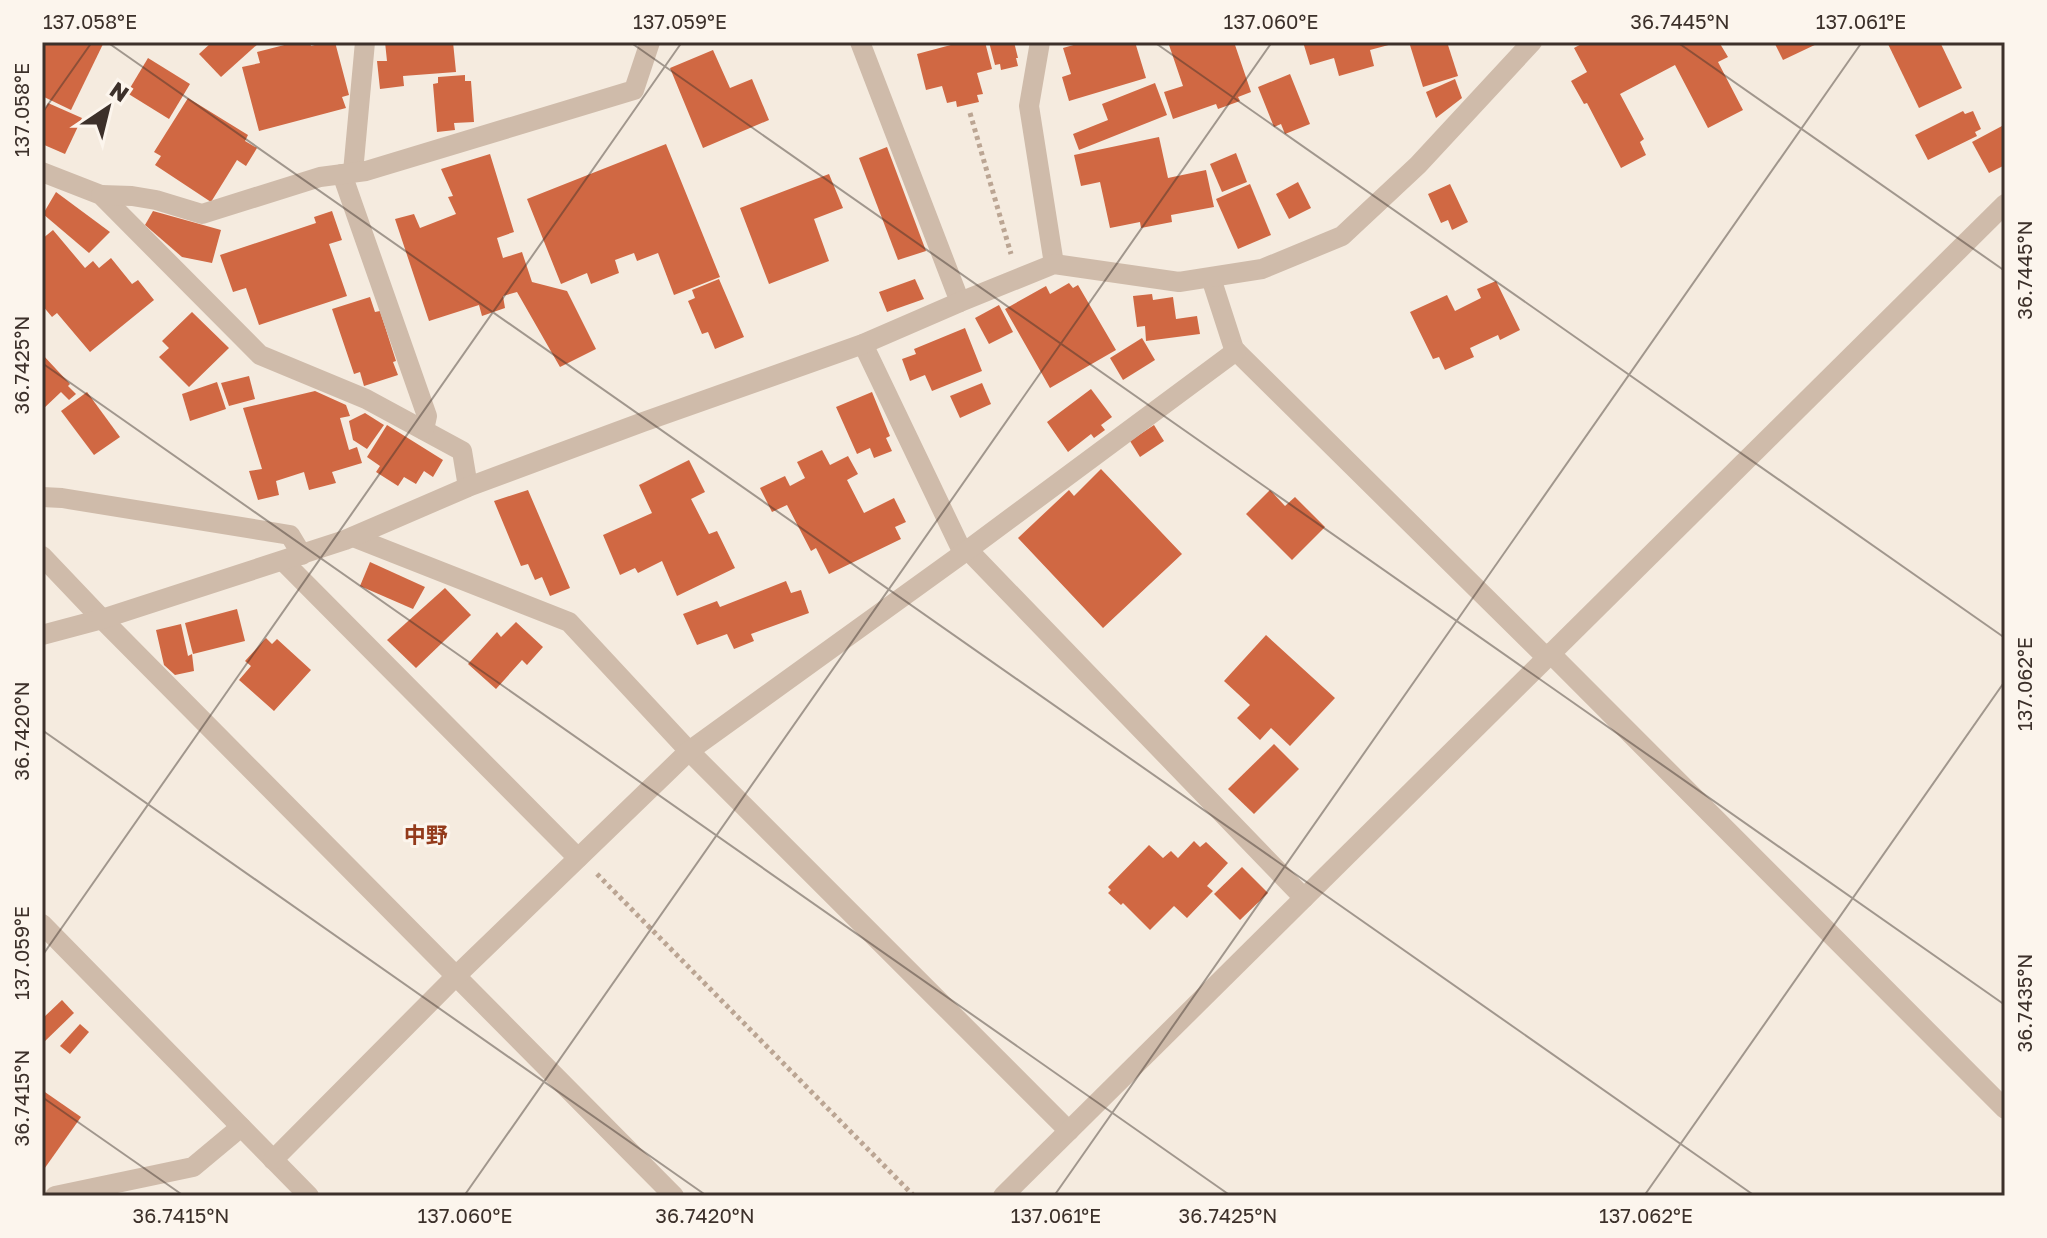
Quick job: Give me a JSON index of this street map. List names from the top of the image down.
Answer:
{
  "districts": ["中野"],
  "north": "top right",
  "coordinates": [
    "137.058°E",
    "137.059°E",
    "137.060°E",
    "36.7445°N",
    "137.061°E",
    "36.7425°N",
    "137.062°E",
    "36.7420°N",
    "36.7435°N",
    "36.7415°N"
  ]
}
